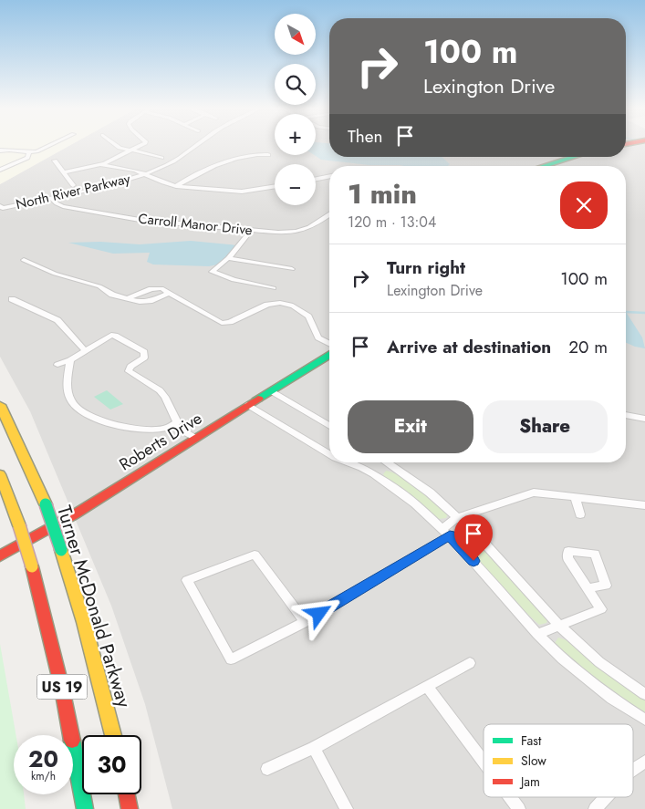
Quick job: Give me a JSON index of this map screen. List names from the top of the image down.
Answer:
{
  "streets": {
    "main road": ["Roberts Drive", "Turner McDonald Parkway", "US 19"],
    "street": ["North River Parkway", "Carroll Manor Drive"]
  },
  "crossings": [
    ["North River Parkway", "Carroll Manor Drive"]
  ],
  "legend": ["Fast", "Slow", "Jam"],
  "north": "bottom right",
  "page": {
    "map_buttons": ["+", "−"],
    "turn": ["100 m", "Lexington Drive"],
    "then": "Then",
    "heading": ["1 min", "120 m · 13:04"],
    "list": [
      {
        "name": "Turn right",
        "note": "Lexington Drive",
        "value": "100 m"
      },
      {
        "name": "Arrive at destination",
        "value": "20 m"
      }
    ],
    "buttons": ["Exit", "Share"],
    "speed": "20 km/h",
    "limit": "30"
  }
}
